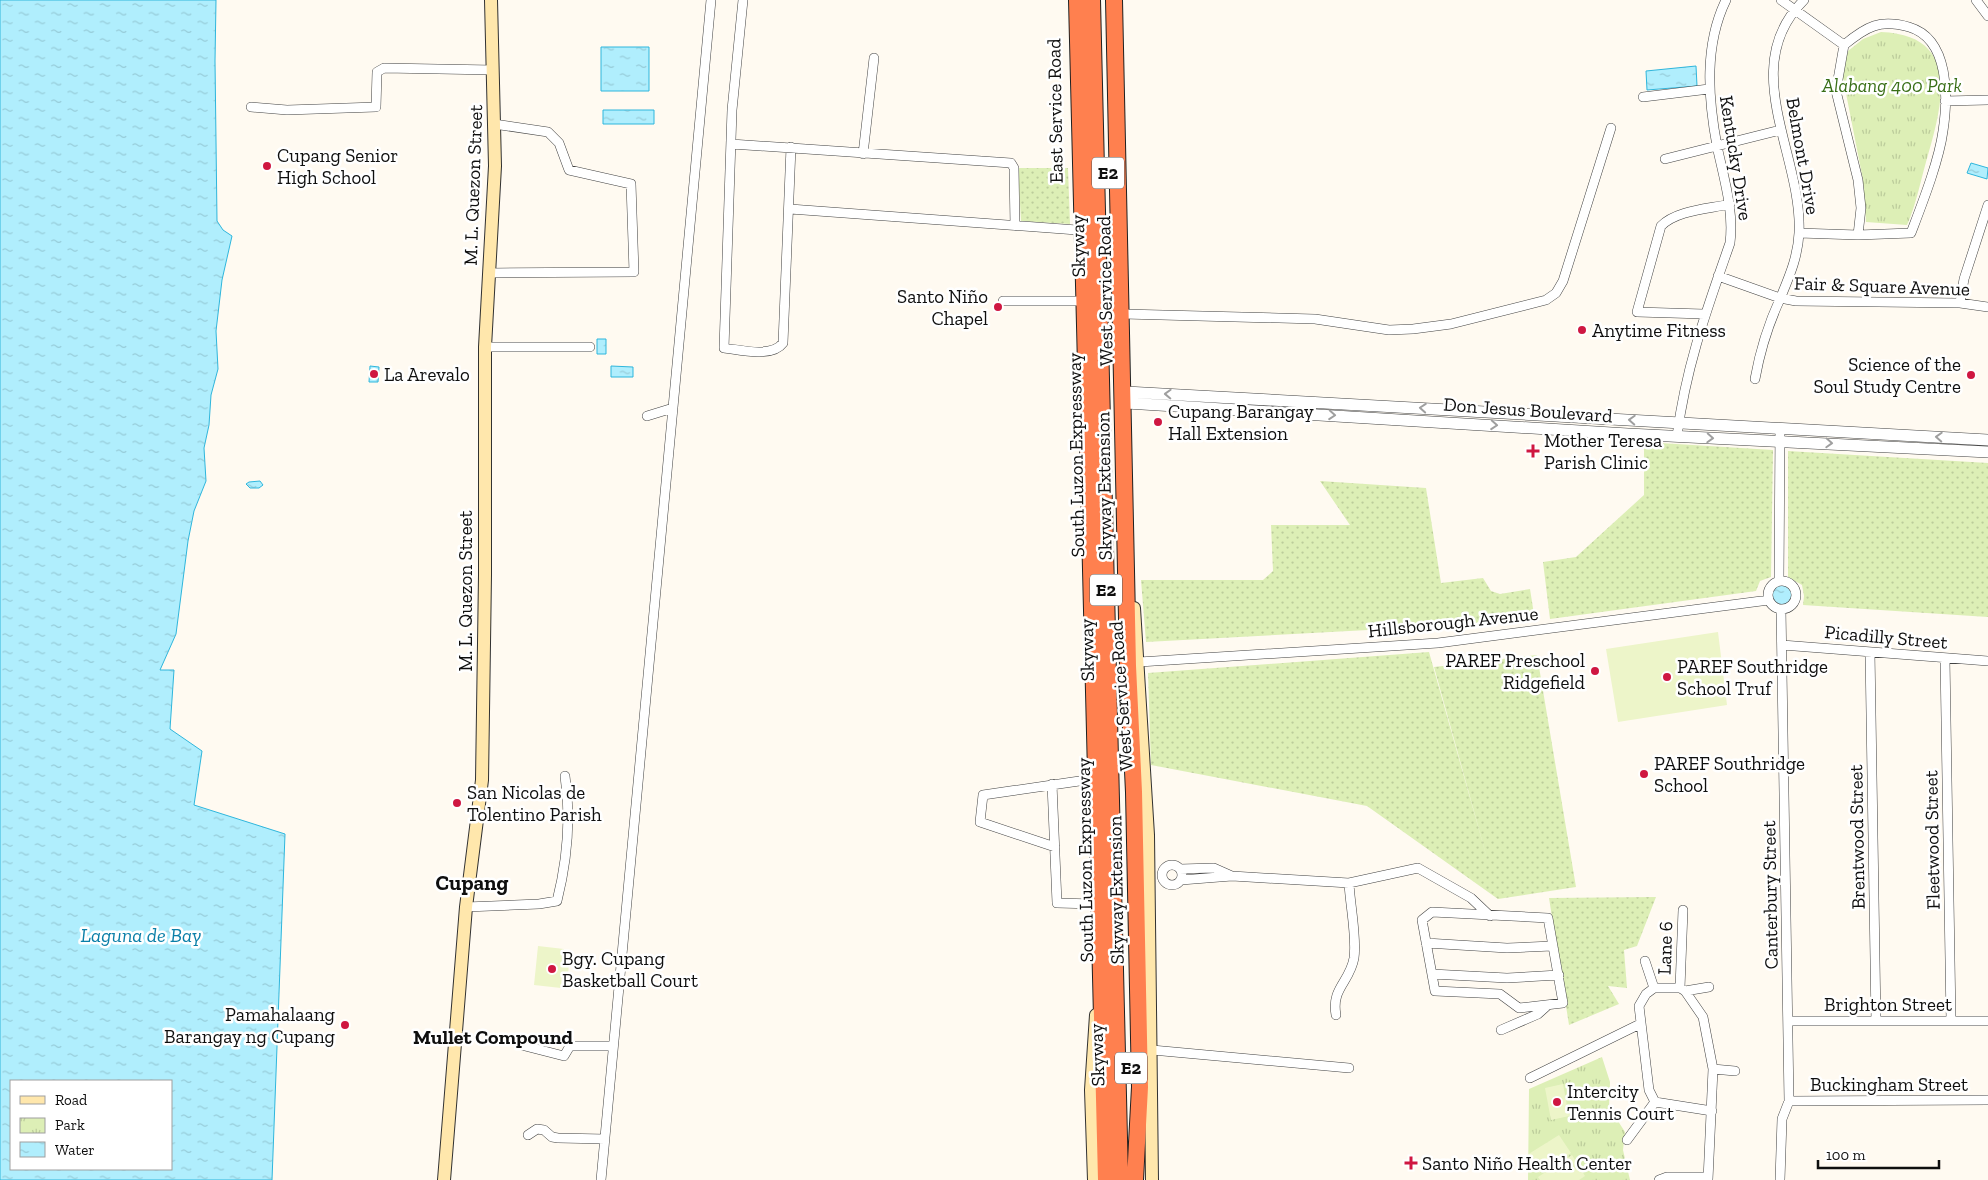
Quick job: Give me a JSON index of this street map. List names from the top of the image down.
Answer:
{
  "streets": {
    "highway": [
      "E2",
      "Skyway",
      "South Luzon Expressway",
      "Skyway Extension"
    ],
    "main road": ["East Service Road", "M. L. Quezon Street", "West Service Road"],
    "street": [
      "Belmont Drive",
      "Kentucky Drive",
      "Fair & Square Avenue",
      "Don Jesus Boulevard",
      "Hillsborough Avenue",
      "Picadilly Street",
      "Brentwood Street",
      "Fleetwood Street",
      "Canterbury Street",
      "Lane 6",
      "Brighton Street",
      "Buckingham Street"
    ]
  },
  "crossings": [
    ["Belmont Drive", "Fair & Square Avenue"],
    ["Kentucky Drive", "Fair & Square Avenue"],
    ["Kentucky Drive", "Don Jesus Boulevard"],
    ["West Service Road", "Don Jesus Boulevard"],
    ["West Service Road", "Skyway Extension"],
    ["West Service Road", "Hillsborough Avenue"],
    ["South Luzon Expressway", "Skyway Extension"],
    ["Hillsborough Avenue", "Canterbury Street"],
    ["Picadilly Street", "Brentwood Street"],
    ["Picadilly Street", "Fleetwood Street"],
    ["Picadilly Street", "Canterbury Street"],
    ["Brentwood Street", "Brighton Street"],
    ["Fleetwood Street", "Brighton Street"],
    ["Canterbury Street", "Brighton Street"],
    ["Canterbury Street", "Buckingham Street"]
  ],
  "districts": ["Cupang", "Mullet Compound"],
  "water": ["Laguna de Bay"],
  "parks": ["Alabang 400 Park"],
  "places": {
    "other": [
      "Cupang Senior High School",
      "Santo Niño Chapel",
      "Anytime Fitness",
      "La Arevalo",
      "Science of the Soul Study Centre",
      "Cupang Barangay Hall Extension",
      "PAREF Preschool Ridgefield",
      "PAREF Southridge School Truf",
      "PAREF Southridge School",
      "San Nicolas de Tolentino Parish",
      "Bgy. Cupang Basketball Court",
      "Pamahalaang Barangay ng Cupang",
      "Intercity Tennis Court"
    ],
    "health": ["Mother Teresa Parish Clinic", "Santo Niño Health Center"]
  },
  "legend": ["Road", "Park", "Water"],
  "scale_bar": "100 m"
}
